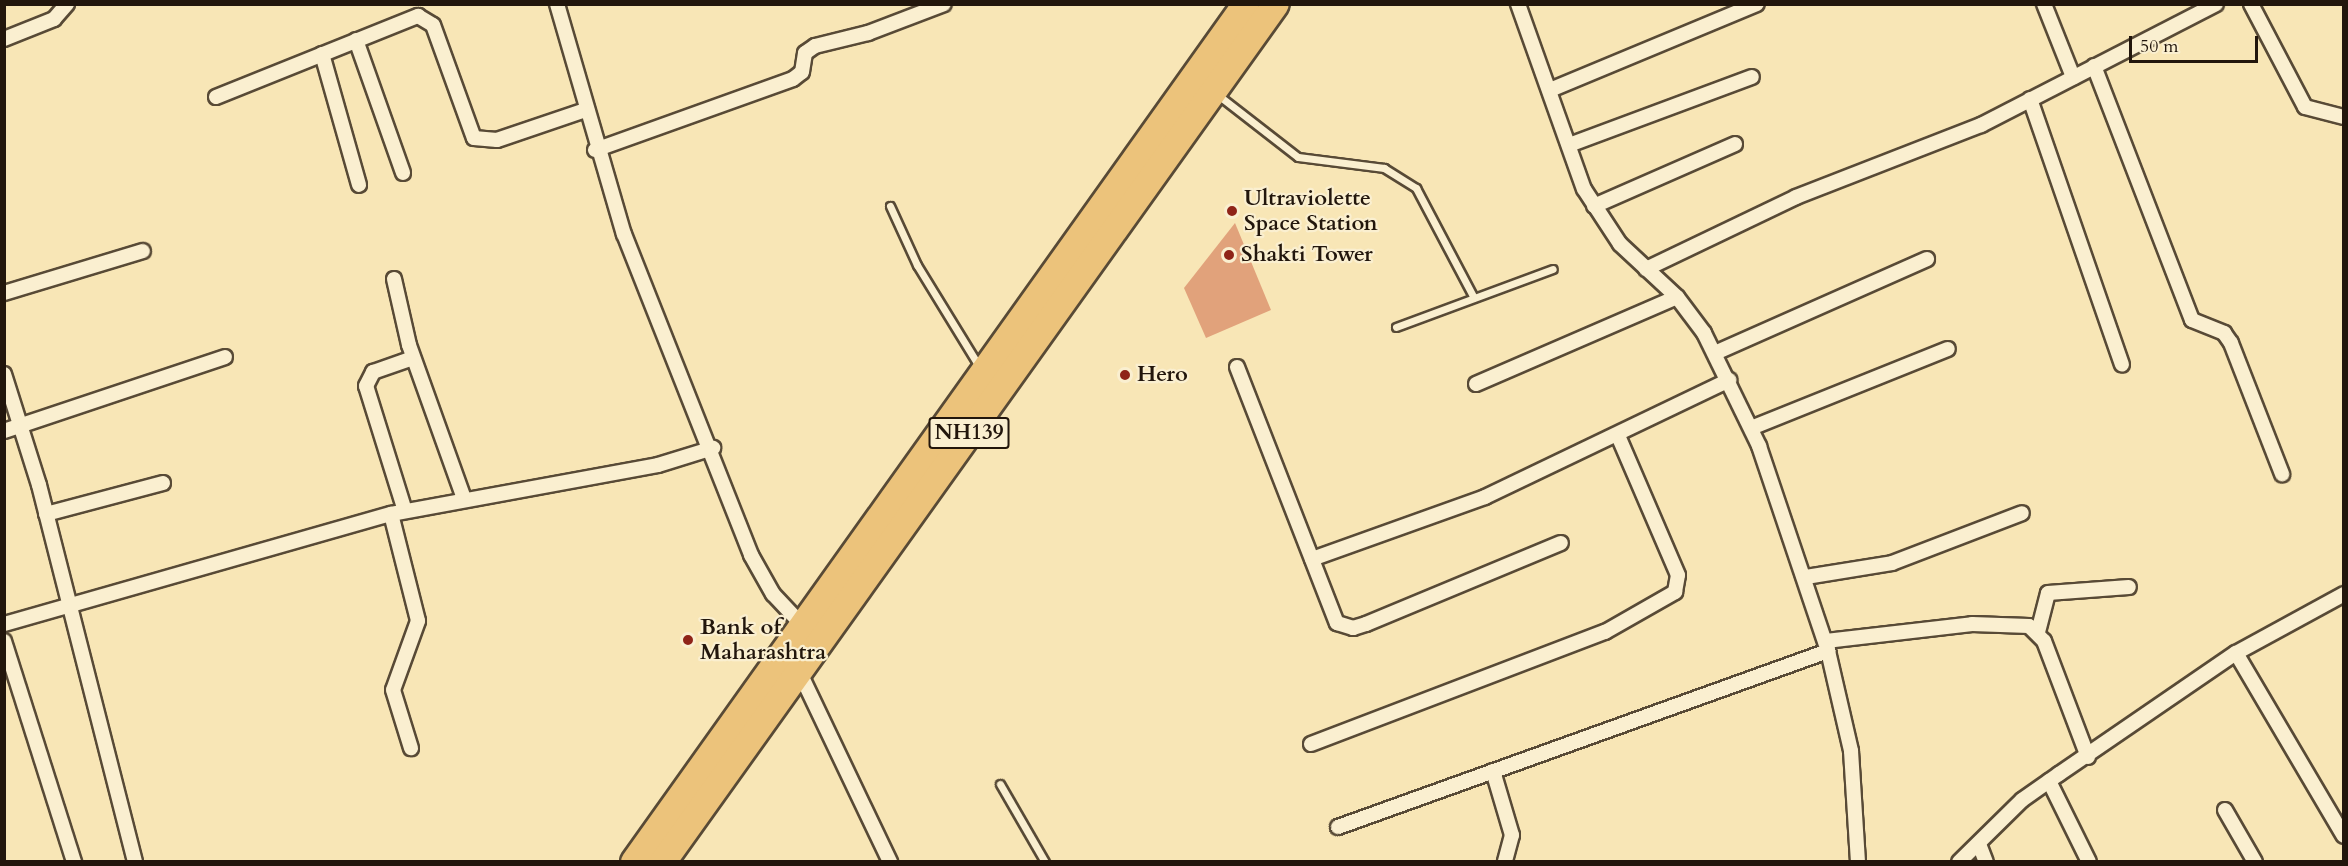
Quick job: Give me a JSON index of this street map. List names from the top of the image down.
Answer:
{
  "streets": {
    "highway": ["NH139"]
  },
  "places": [
    "Ultraviolette Space Station",
    "Shakti Tower",
    "Hero",
    "Bank of Maharashtra"
  ],
  "scale_bar": "50 m"
}
